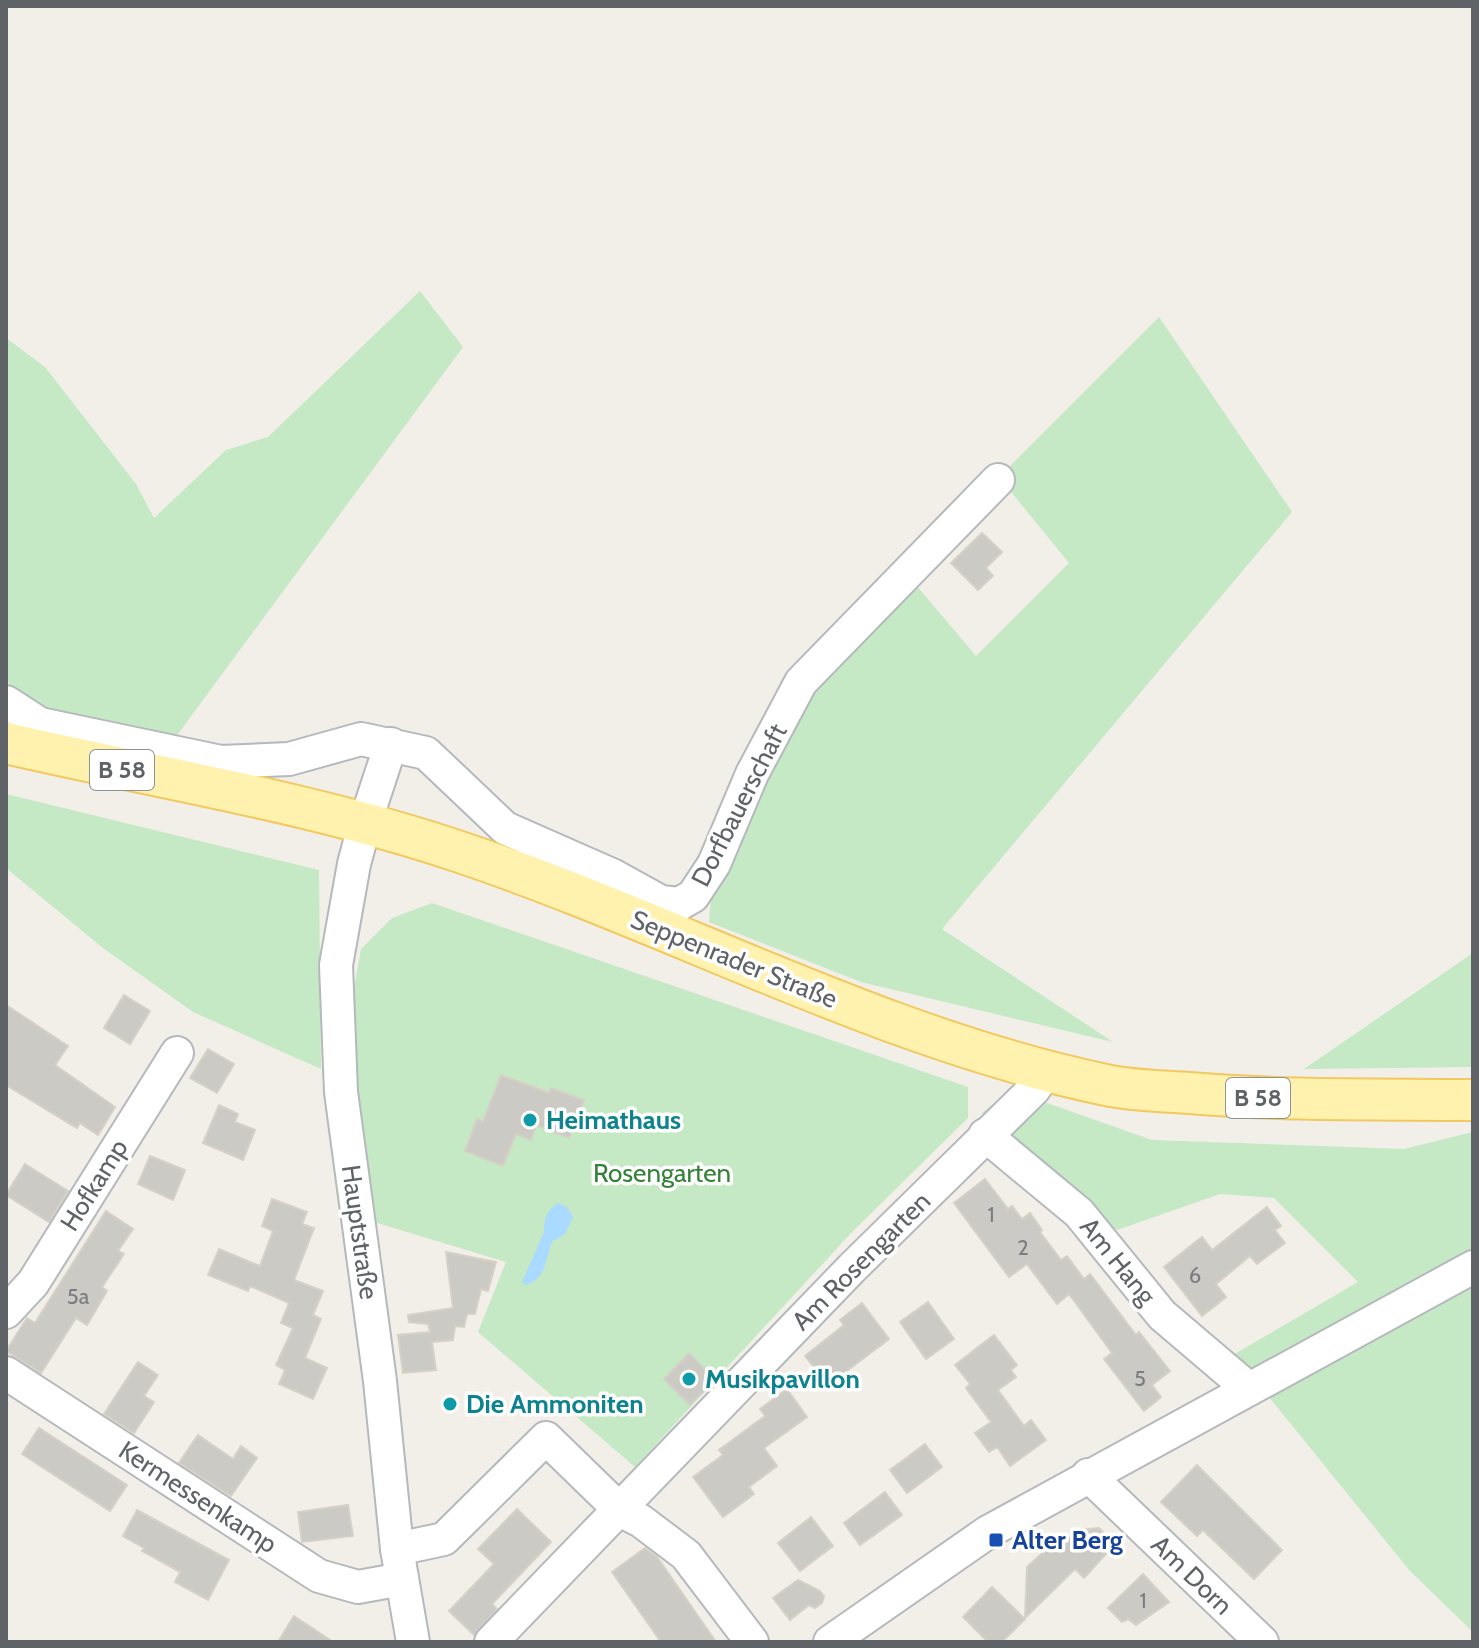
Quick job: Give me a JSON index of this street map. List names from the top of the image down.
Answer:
{
  "streets": {
    "main road": ["B 58", "Seppenrader Straße"],
    "street": [
      "Dorfbauerschaft",
      "Hofkamp",
      "Hauptstraße",
      "Am Rosengarten",
      "Am Hang",
      "Kermessenkamp",
      "Am Dorn"
    ]
  },
  "crossings": [
    ["Dorfbauerschaft", "Hauptstraße"],
    ["Seppenrader Straße", "Hauptstraße"],
    ["Seppenrader Straße", "Am Rosengarten"],
    ["Hauptstraße", "Kermessenkamp"],
    ["Am Rosengarten", "Am Hang"],
    ["Am Rosengarten", "Kermessenkamp"]
  ],
  "parks": ["Rosengarten"],
  "places": {
    "other": ["Heimathaus", "Musikpavillon", "Die Ammoniten"],
    "transit": ["Alter Berg"]
  },
  "house_numbers": [
    "1",
    "2",
    "6",
    "5a",
    "5",
    "1"
  ]
}
